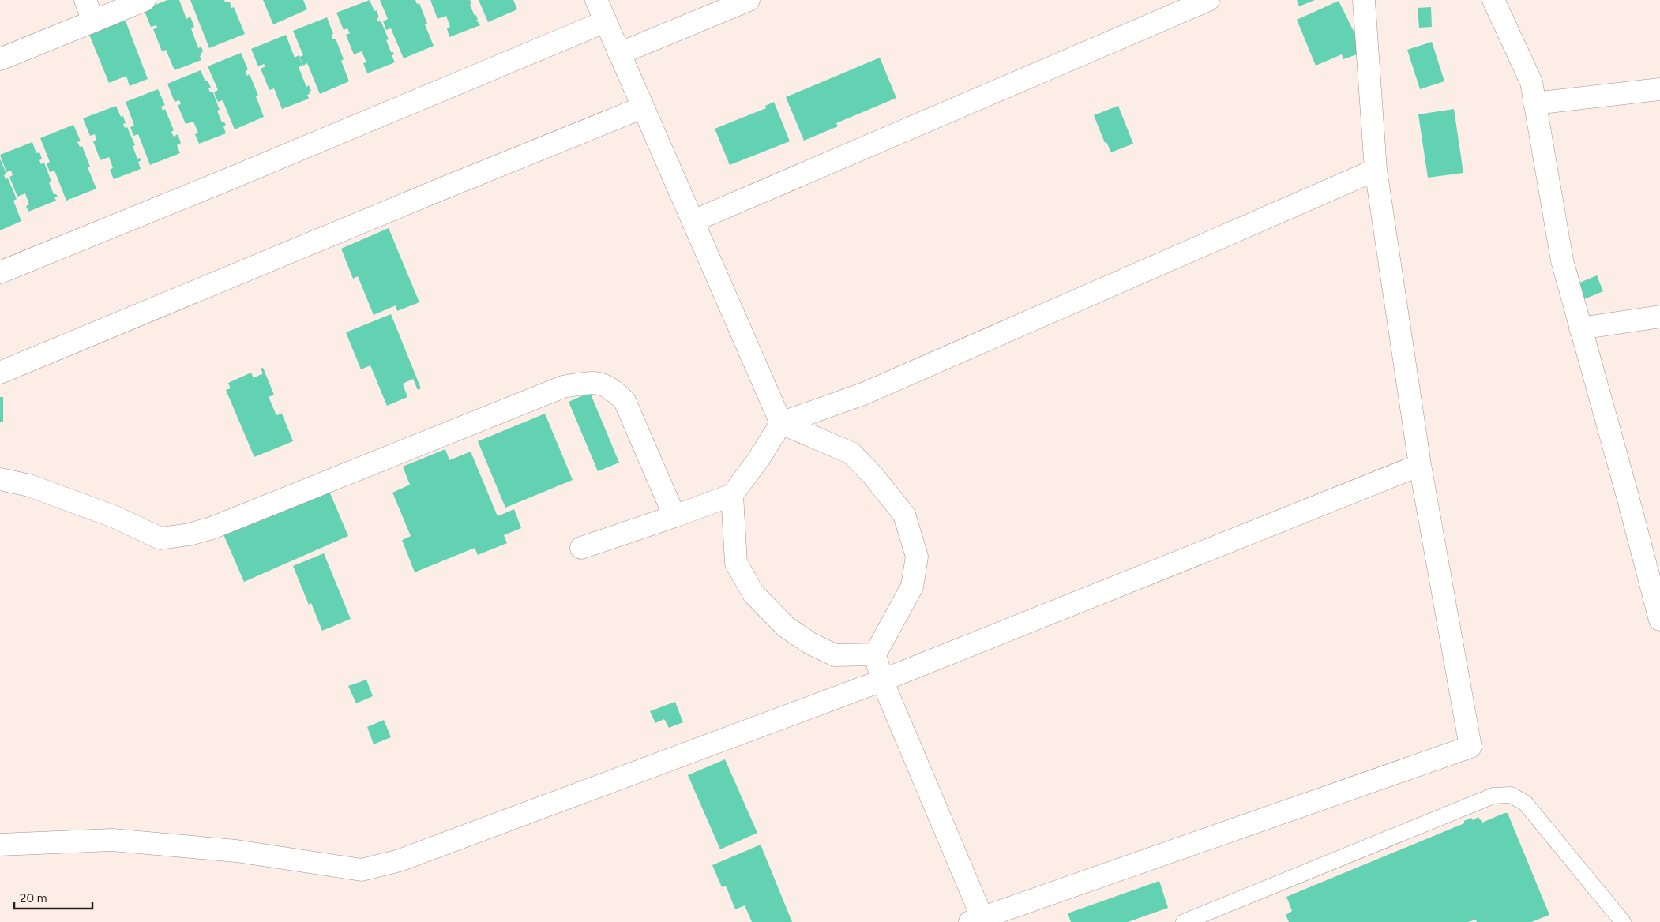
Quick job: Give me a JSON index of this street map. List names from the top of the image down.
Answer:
{
  "scale_bar": "20 m"
}
